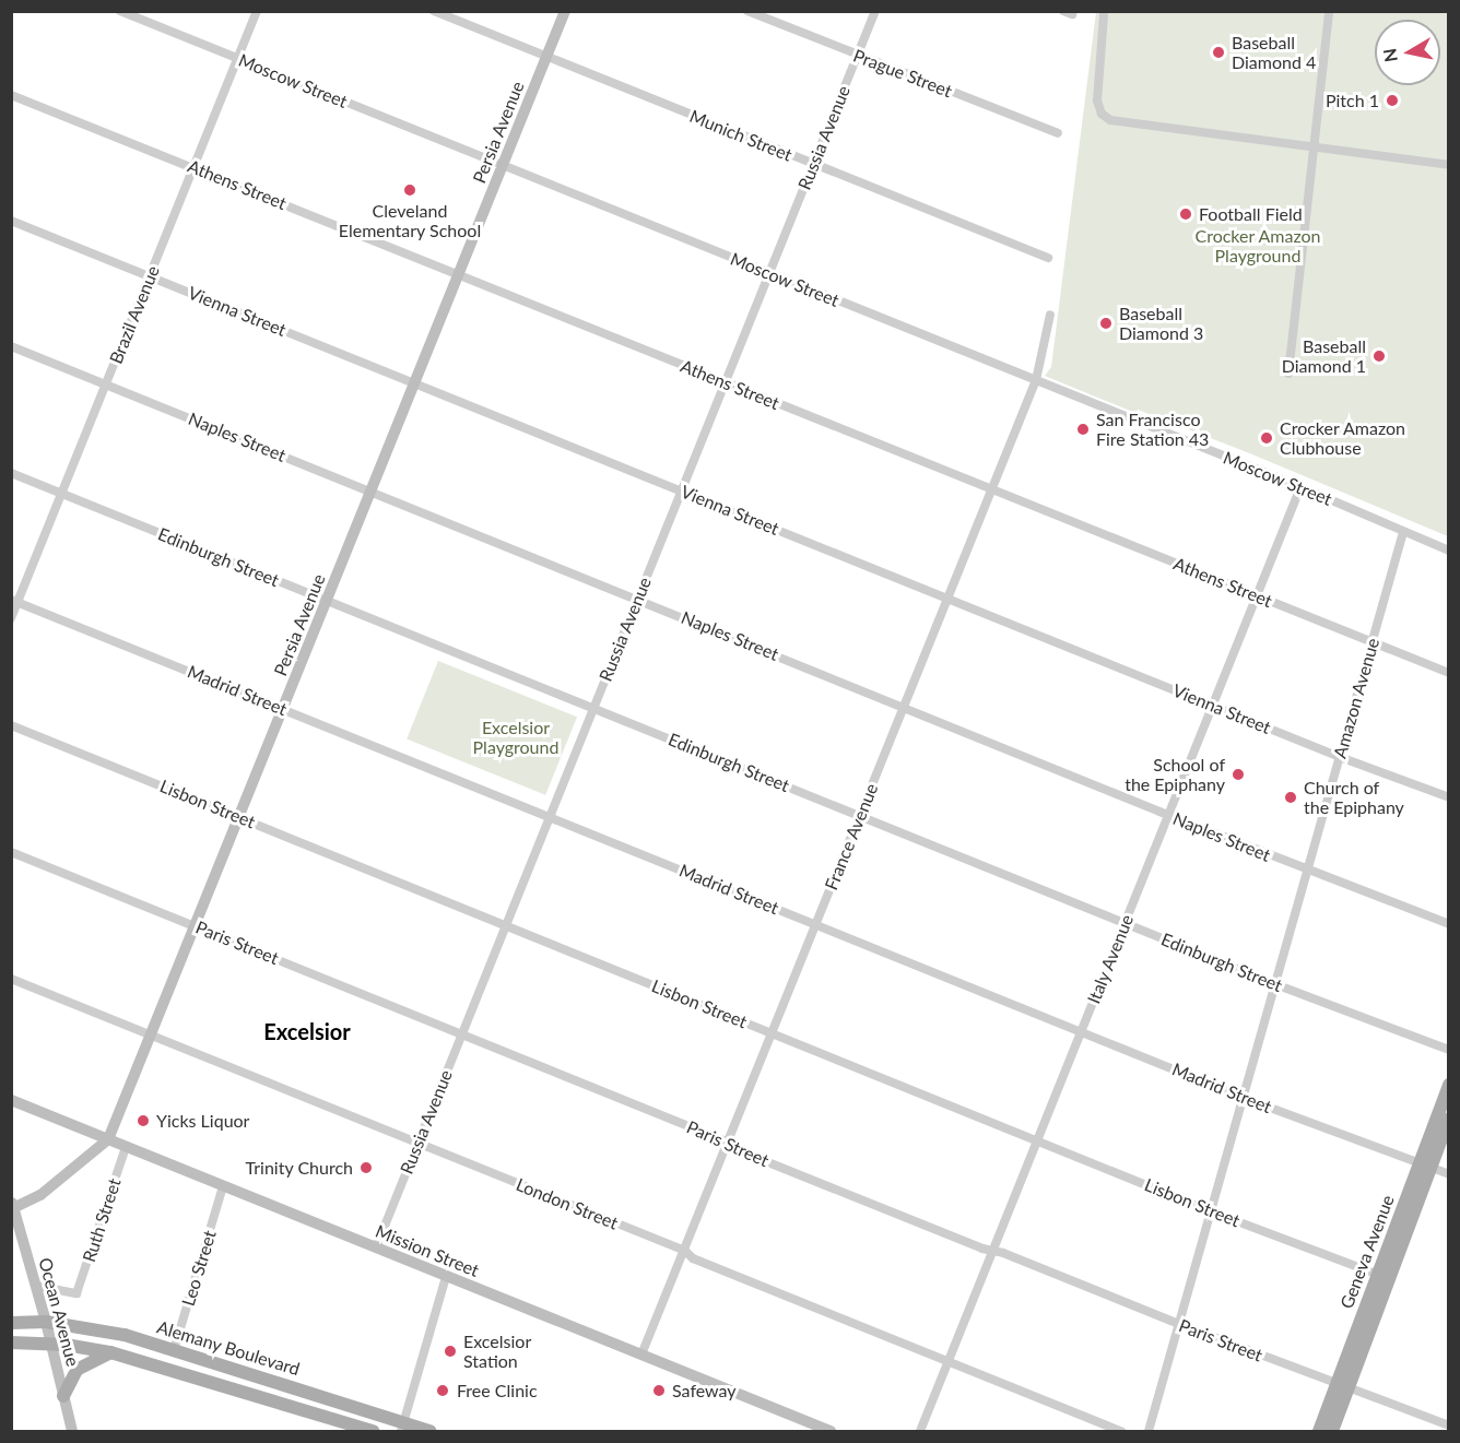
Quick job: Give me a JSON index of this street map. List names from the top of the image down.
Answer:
{
  "streets": {
    "main road": ["Geneva Avenue", "Alemany Boulevard"],
    "street": [
      "Prague Street",
      "Moscow Street",
      "Persia Avenue",
      "Munich Street",
      "Russia Avenue",
      "Athens Street",
      "Vienna Street",
      "Brazil Avenue",
      "Naples Street",
      "Edinburgh Street",
      "Madrid Street",
      "Amazon Avenue",
      "Lisbon Street",
      "France Avenue",
      "Paris Street",
      "Italy Avenue",
      "London Street",
      "Ruth Street",
      "Mission Street",
      "Leo Street",
      "Ocean Avenue"
    ]
  },
  "crossings": [
    ["Prague Street", "Russia Avenue"],
    ["Moscow Street", "Persia Avenue"],
    ["Moscow Street", "Russia Avenue"],
    ["Moscow Street", "Brazil Avenue"],
    ["Moscow Street", "Amazon Avenue"],
    ["Moscow Street", "France Avenue"],
    ["Moscow Street", "Italy Avenue"],
    ["Persia Avenue", "Munich Street"],
    ["Persia Avenue", "Athens Street"],
    ["Persia Avenue", "Vienna Street"],
    ["Persia Avenue", "Naples Street"],
    ["Persia Avenue", "Edinburgh Street"],
    ["Persia Avenue", "Madrid Street"],
    ["Persia Avenue", "Lisbon Street"],
    ["Persia Avenue", "Paris Street"],
    ["Persia Avenue", "London Street"],
    ["Persia Avenue", "Mission Street"],
    ["Persia Avenue", "Ocean Avenue"],
    ["Munich Street", "Russia Avenue"],
    ["Russia Avenue", "Athens Street"],
    ["Russia Avenue", "Vienna Street"],
    ["Russia Avenue", "Naples Street"],
    ["Russia Avenue", "Edinburgh Street"],
    ["Russia Avenue", "Madrid Street"],
    ["Russia Avenue", "Lisbon Street"],
    ["Russia Avenue", "Paris Street"],
    ["Russia Avenue", "London Street"],
    ["Russia Avenue", "Mission Street"],
    ["Athens Street", "Brazil Avenue"],
    ["Athens Street", "Amazon Avenue"],
    ["Athens Street", "France Avenue"],
    ["Athens Street", "Italy Avenue"],
    ["Vienna Street", "Brazil Avenue"],
    ["Vienna Street", "Amazon Avenue"],
    ["Vienna Street", "France Avenue"],
    ["Vienna Street", "Italy Avenue"],
    ["Brazil Avenue", "Naples Street"],
    ["Brazil Avenue", "Edinburgh Street"],
    ["Brazil Avenue", "Madrid Street"],
    ["Naples Street", "Amazon Avenue"],
    ["Naples Street", "France Avenue"],
    ["Naples Street", "Italy Avenue"],
    ["Edinburgh Street", "Amazon Avenue"],
    ["Edinburgh Street", "France Avenue"],
    ["Edinburgh Street", "Italy Avenue"],
    ["Madrid Street", "Amazon Avenue"],
    ["Madrid Street", "France Avenue"],
    ["Madrid Street", "Italy Avenue"],
    ["Madrid Street", "Geneva Avenue"],
    ["Amazon Avenue", "Lisbon Street"],
    ["Amazon Avenue", "Paris Street"],
    ["Lisbon Street", "France Avenue"],
    ["Lisbon Street", "Italy Avenue"],
    ["Lisbon Street", "Geneva Avenue"],
    ["France Avenue", "Paris Street"],
    ["France Avenue", "London Street"],
    ["France Avenue", "Mission Street"],
    ["Paris Street", "Italy Avenue"],
    ["Paris Street", "Geneva Avenue"],
    ["Italy Avenue", "London Street"],
    ["Ruth Street", "Mission Street"],
    ["Ruth Street", "Ocean Avenue"],
    ["Mission Street", "Leo Street"],
    ["Leo Street", "Alemany Boulevard"],
    ["Ocean Avenue", "Alemany Boulevard"]
  ],
  "districts": ["Excelsior"],
  "parks": ["Crocker Amazon Playground", "Excelsior Playground"],
  "places": [
    "Baseball Diamond 4",
    "Pitch 1",
    "Cleveland Elementary School",
    "Football Field",
    "Baseball Diamond 3",
    "Baseball Diamond 1",
    "San Francisco Fire Station 43",
    "Crocker Amazon Clubhouse",
    "School of the Epiphany",
    "Church of the Epiphany",
    "Yicks Liquor",
    "Trinity Church",
    "Excelsior Station",
    "Free Clinic",
    "Safeway"
  ],
  "north": "left"
}
